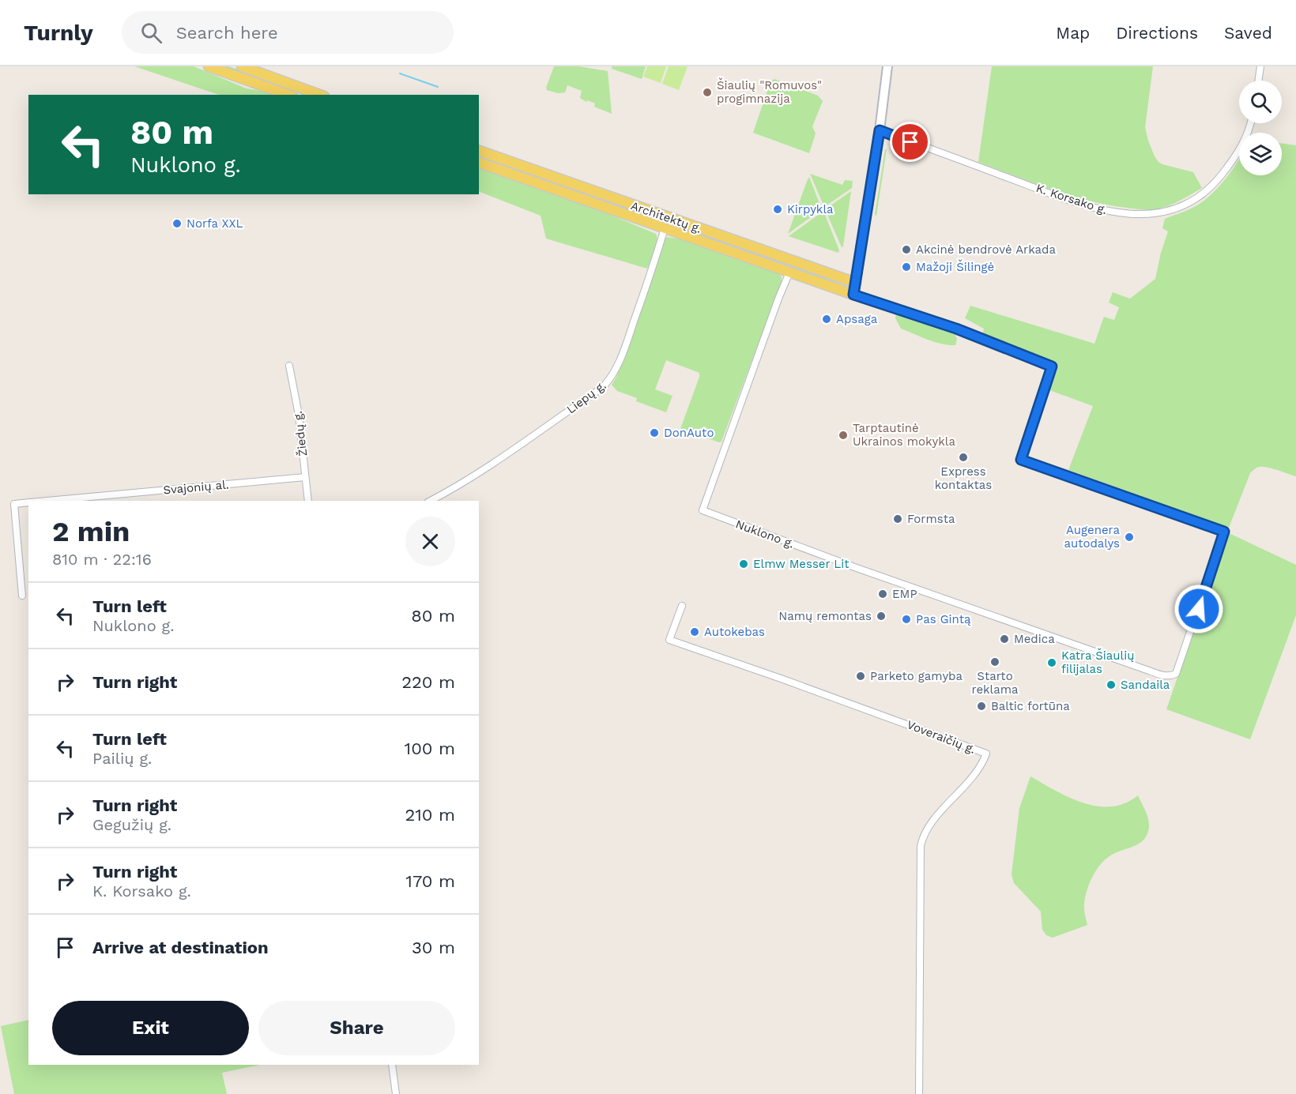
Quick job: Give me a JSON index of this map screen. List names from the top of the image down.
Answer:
{
  "streets": {
    "main road": ["Architektų g."],
    "street": [
      "K. Korsako g.",
      "Liepų g.",
      "Žiedų g.",
      "Svajonių al.",
      "Nuklono g.",
      "Voveraičių g."
    ]
  },
  "crossings": [
    ["Architektų g.", "Liepų g."],
    ["Architektų g.", "Nuklono g."],
    ["Žiedų g.", "Svajonių al."]
  ],
  "places": [
    "Šiaulių \"Romuvos\" progimnazija",
    "Kirpykla",
    "Norfa XXL",
    "Akcinė bendrovė Arkada",
    "Mažoji Šilingė",
    "Apsaga",
    "DonAuto",
    "Tarptautinė Ukrainos mokykla",
    "Express kontaktas",
    "Formsta",
    "Augenera autodalys",
    "Elmw Messer Lit",
    "EMP",
    "Namų remontas",
    "Pas Gintą",
    "Autokebas",
    "Medica",
    "Starto reklama",
    "Katra Šiaulių filijalas",
    "Parketo gamyba",
    "Sandaila",
    "Baltic fortūna"
  ],
  "page": {
    "header": "Turnly",
    "search": "Search here",
    "nav": ["Map", "Directions", "Saved"],
    "turn": ["80 m", "Nuklono g."],
    "heading": ["2 min", "810 m · 22:16"],
    "list": [
      {
        "name": "Turn left",
        "note": "Nuklono g.",
        "value": "80 m"
      },
      {
        "name": "Turn right",
        "value": "220 m"
      },
      {
        "name": "Turn left",
        "note": "Pailių g.",
        "value": "100 m"
      },
      {
        "name": "Turn right",
        "note": "Gegužių g.",
        "value": "210 m"
      },
      {
        "name": "Turn right",
        "note": "K. Korsako g.",
        "value": "170 m"
      },
      {
        "name": "Arrive at destination",
        "value": "30 m"
      }
    ],
    "buttons": ["Exit", "Share"]
  }
}
